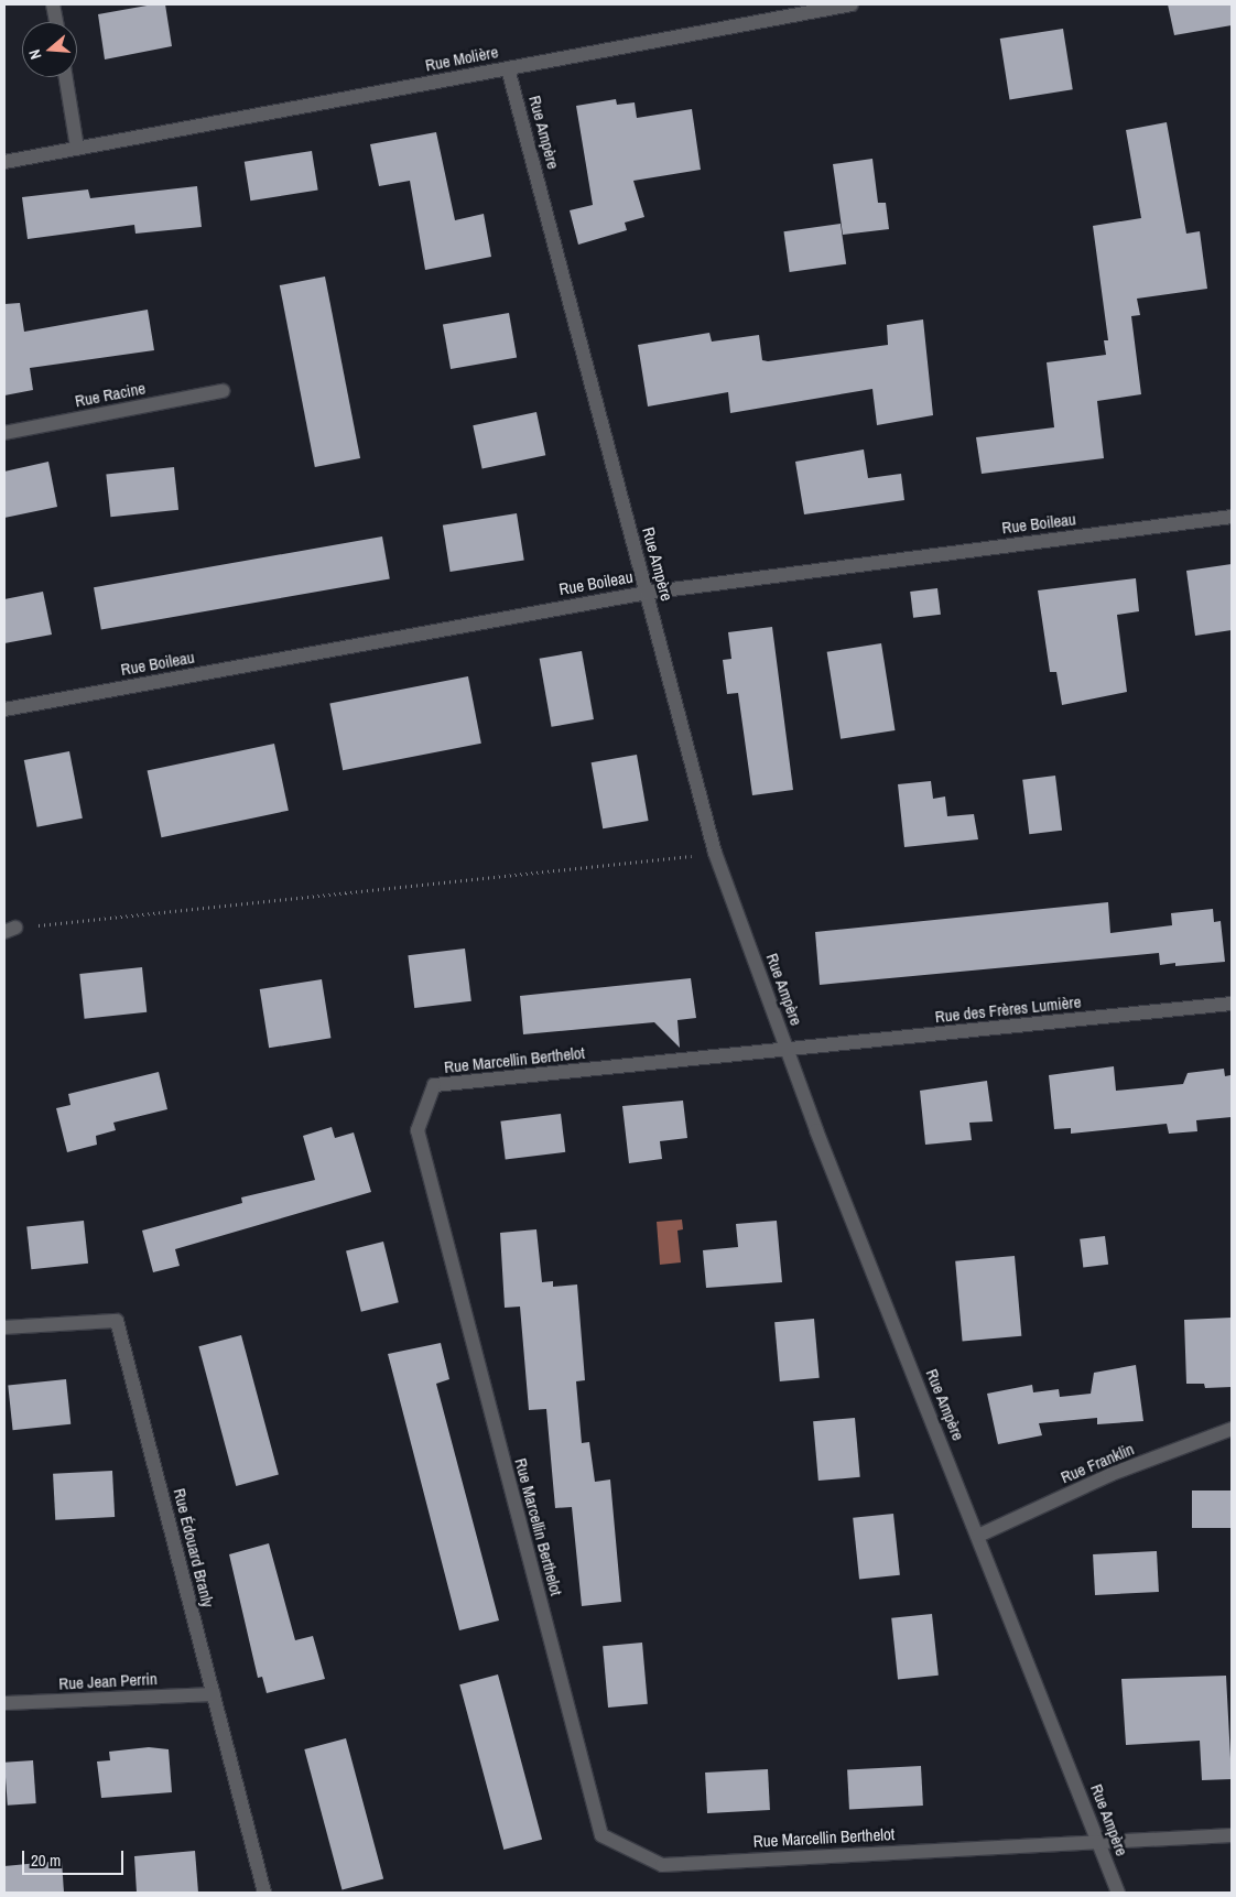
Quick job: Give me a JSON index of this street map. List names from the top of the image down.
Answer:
{
  "streets": {
    "street": [
      "Rue Molière",
      "Rue Ampère",
      "Rue Racine",
      "Rue Boileau",
      "Rue des Frères Lumière",
      "Rue Marcellin Berthelot",
      "Rue Franklin",
      "Rue Édouard Branly",
      "Rue Jean Perrin"
    ]
  },
  "crossings": [
    ["Rue Molière", "Rue Ampère"],
    ["Rue Ampère", "Rue Boileau"],
    ["Rue Ampère", "Rue des Frères Lumière"],
    ["Rue Ampère", "Rue Marcellin Berthelot"],
    ["Rue Ampère", "Rue Franklin"],
    ["Rue des Frères Lumière", "Rue Marcellin Berthelot"],
    ["Rue Édouard Branly", "Rue Jean Perrin"]
  ],
  "scale_bar": "20 m",
  "north": "left"
}
